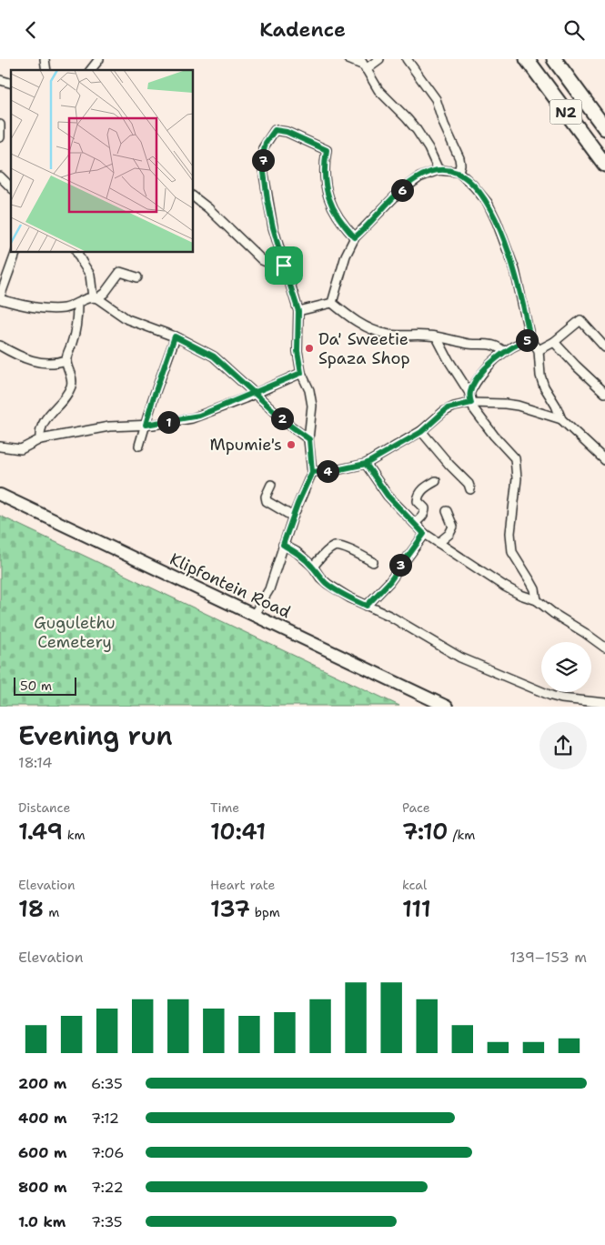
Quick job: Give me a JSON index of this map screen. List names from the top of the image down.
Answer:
{
  "streets": {
    "highway": ["N2"],
    "main road": ["Klipfontein Road"]
  },
  "parks": ["Gugulethu Cemetery"],
  "places": ["Da' Sweetie Spaza Shop", "Mpumie's"],
  "scale_bar": "50 m",
  "page": {
    "header": "Kadence",
    "pins": [
      "7",
      "6",
      "5",
      "2",
      "1",
      "4",
      "3"
    ],
    "scale": "50 m",
    "heading": ["Evening run", "18:14"],
    "stats": [
      ["Distance", "1.49 km"],
      ["Time", "10:41"],
      ["Pace", "7:10 /km"],
      ["Elevation", "18 m"],
      ["Heart rate", "137 bpm"],
      ["kcal", "111"]
    ],
    "chart": ["Elevation", "139–153 m"],
    "list": [
      {
        "name": "200 m",
        "note": "6:35"
      },
      {
        "name": "400 m",
        "note": "7:12"
      },
      {
        "name": "600 m",
        "note": "7:06"
      },
      {
        "name": "800 m",
        "note": "7:22"
      },
      {
        "name": "1.0 km",
        "note": "7:35"
      }
    ]
  }
}
